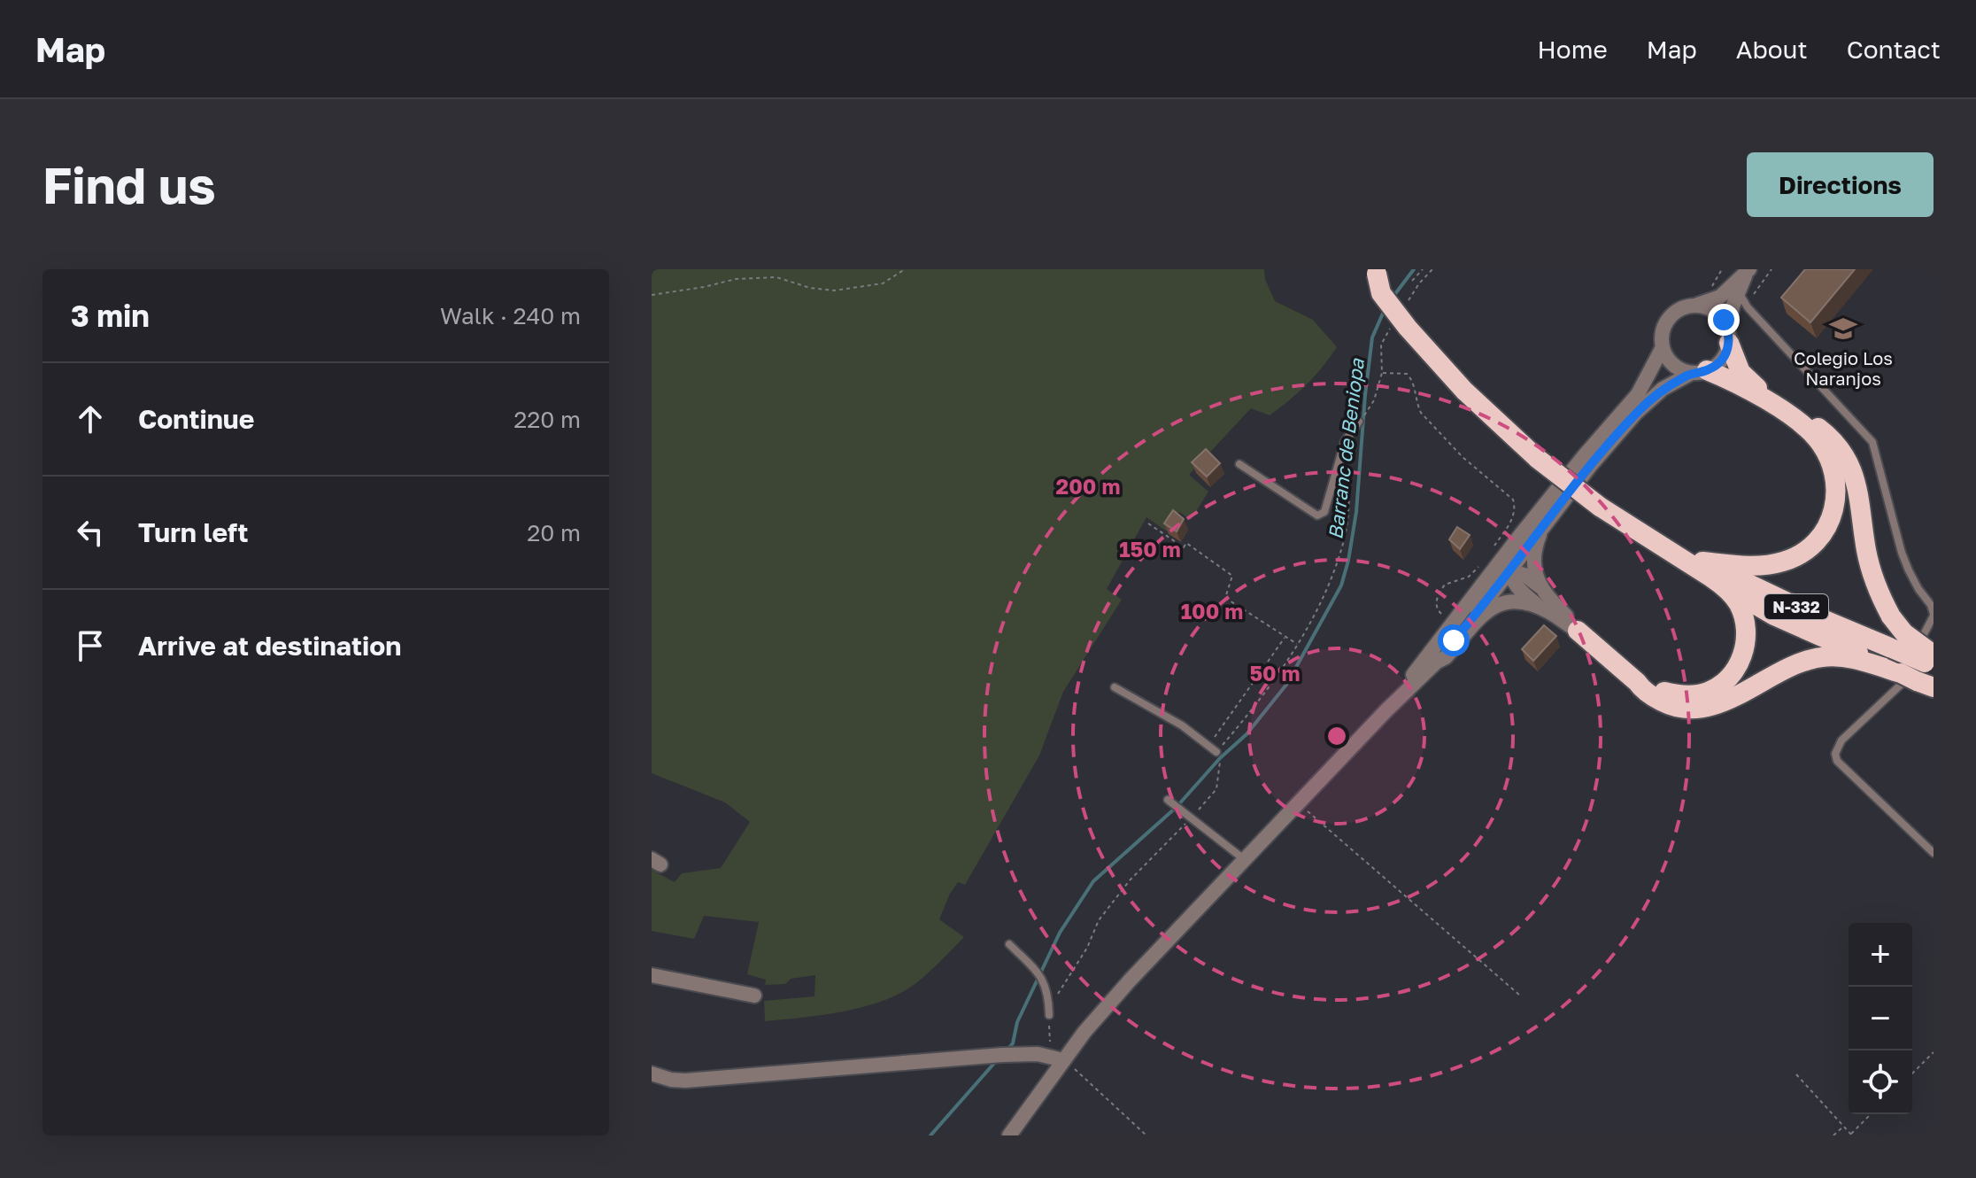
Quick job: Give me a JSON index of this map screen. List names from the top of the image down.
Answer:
{
  "streets": {
    "highway": ["N-332"]
  },
  "water": ["Barranc de Beniopa"],
  "places": {
    "school or university": ["Colegio Los Naranjos"]
  },
  "page": {
    "header": "Map",
    "nav": [
      "Home",
      "Map",
      "About",
      "Contact"
    ],
    "buttons": "Directions",
    "title": "Find us",
    "heading": ["3 min", "Walk · 240 m"],
    "list": [
      ["Continue", "220 m"],
      ["Turn left", "20 m"],
      "Arrive at destination"
    ],
    "map_buttons": ["+", "−"]
  },
  "rings": [
    "200 m",
    "150 m",
    "100 m",
    "50 m"
  ]
}
